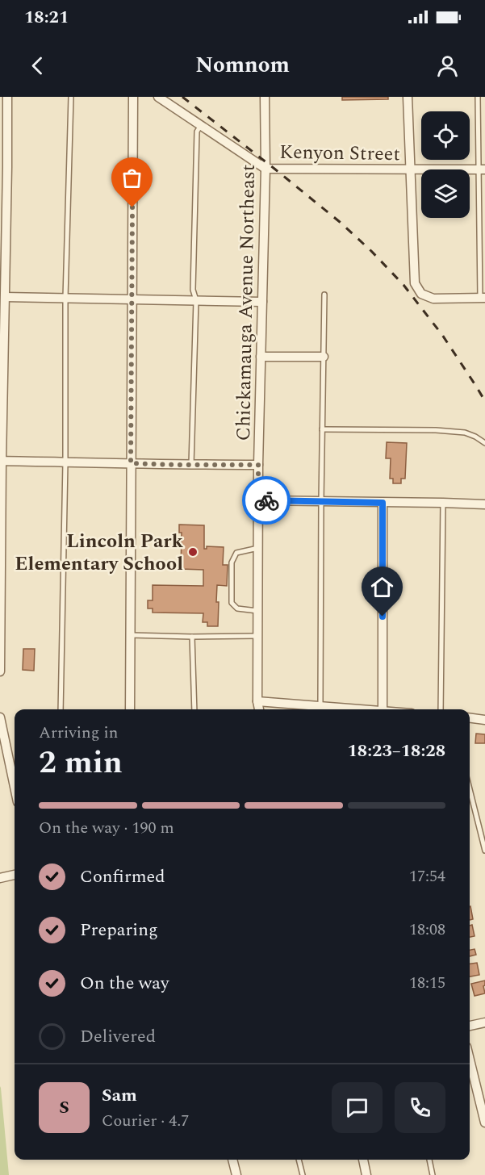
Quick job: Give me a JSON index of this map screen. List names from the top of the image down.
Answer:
{
  "streets": {
    "street": ["Kenyon Street", "Chickamauga Avenue Northeast"]
  },
  "crossings": [
    ["Kenyon Street", "Chickamauga Avenue Northeast"]
  ],
  "places": ["Lincoln Park Elementary School"],
  "page": {
    "status": "18:21",
    "header": "Nomnom",
    "heading": ["2 min", "Arriving in", "18:23–18:28"],
    "panel": ["Sam", "Courier · 4.7"],
    "bar": "On the way · 190 m",
    "list": [
      ["Confirmed", "17:54"],
      ["Preparing", "18:08"],
      ["On the way", "18:15"],
      "Delivered"
    ],
    "round": "S"
  }
}
